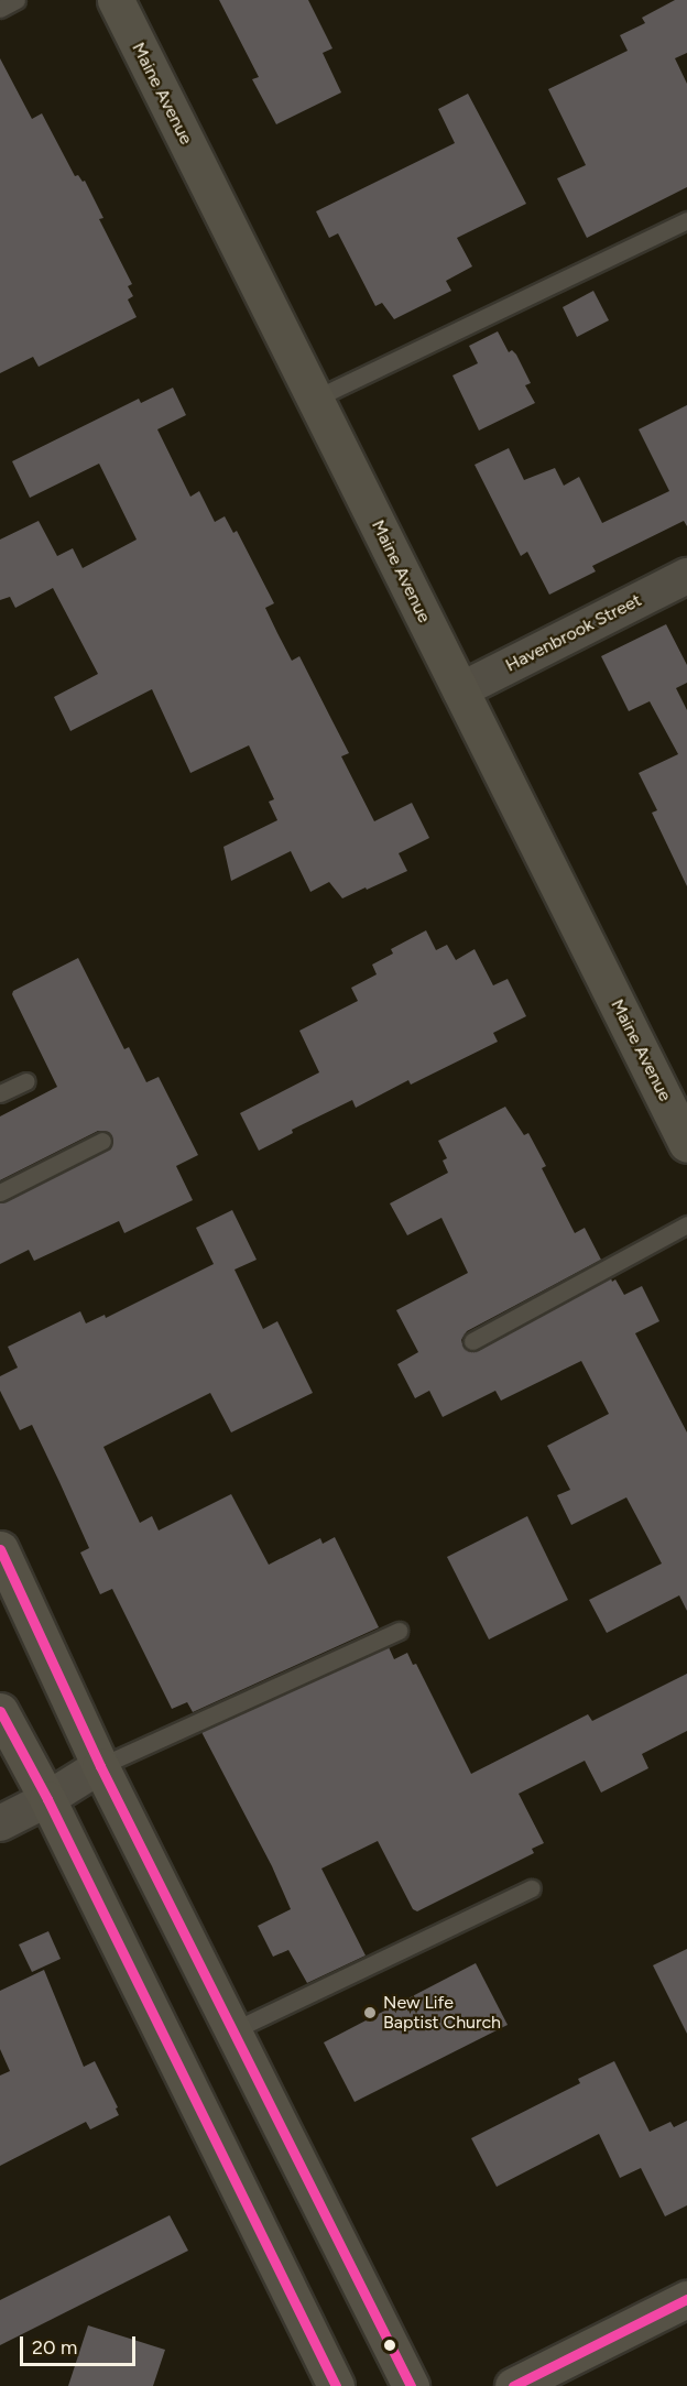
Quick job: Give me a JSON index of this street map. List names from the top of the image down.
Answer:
{
  "streets": {
    "main road": ["Maine Avenue"],
    "street": ["Havenbrook Street"]
  },
  "crossings": [
    ["Maine Avenue", "Havenbrook Street"]
  ],
  "places": ["New Life Baptist Church"],
  "scale_bar": "20 m"
}
